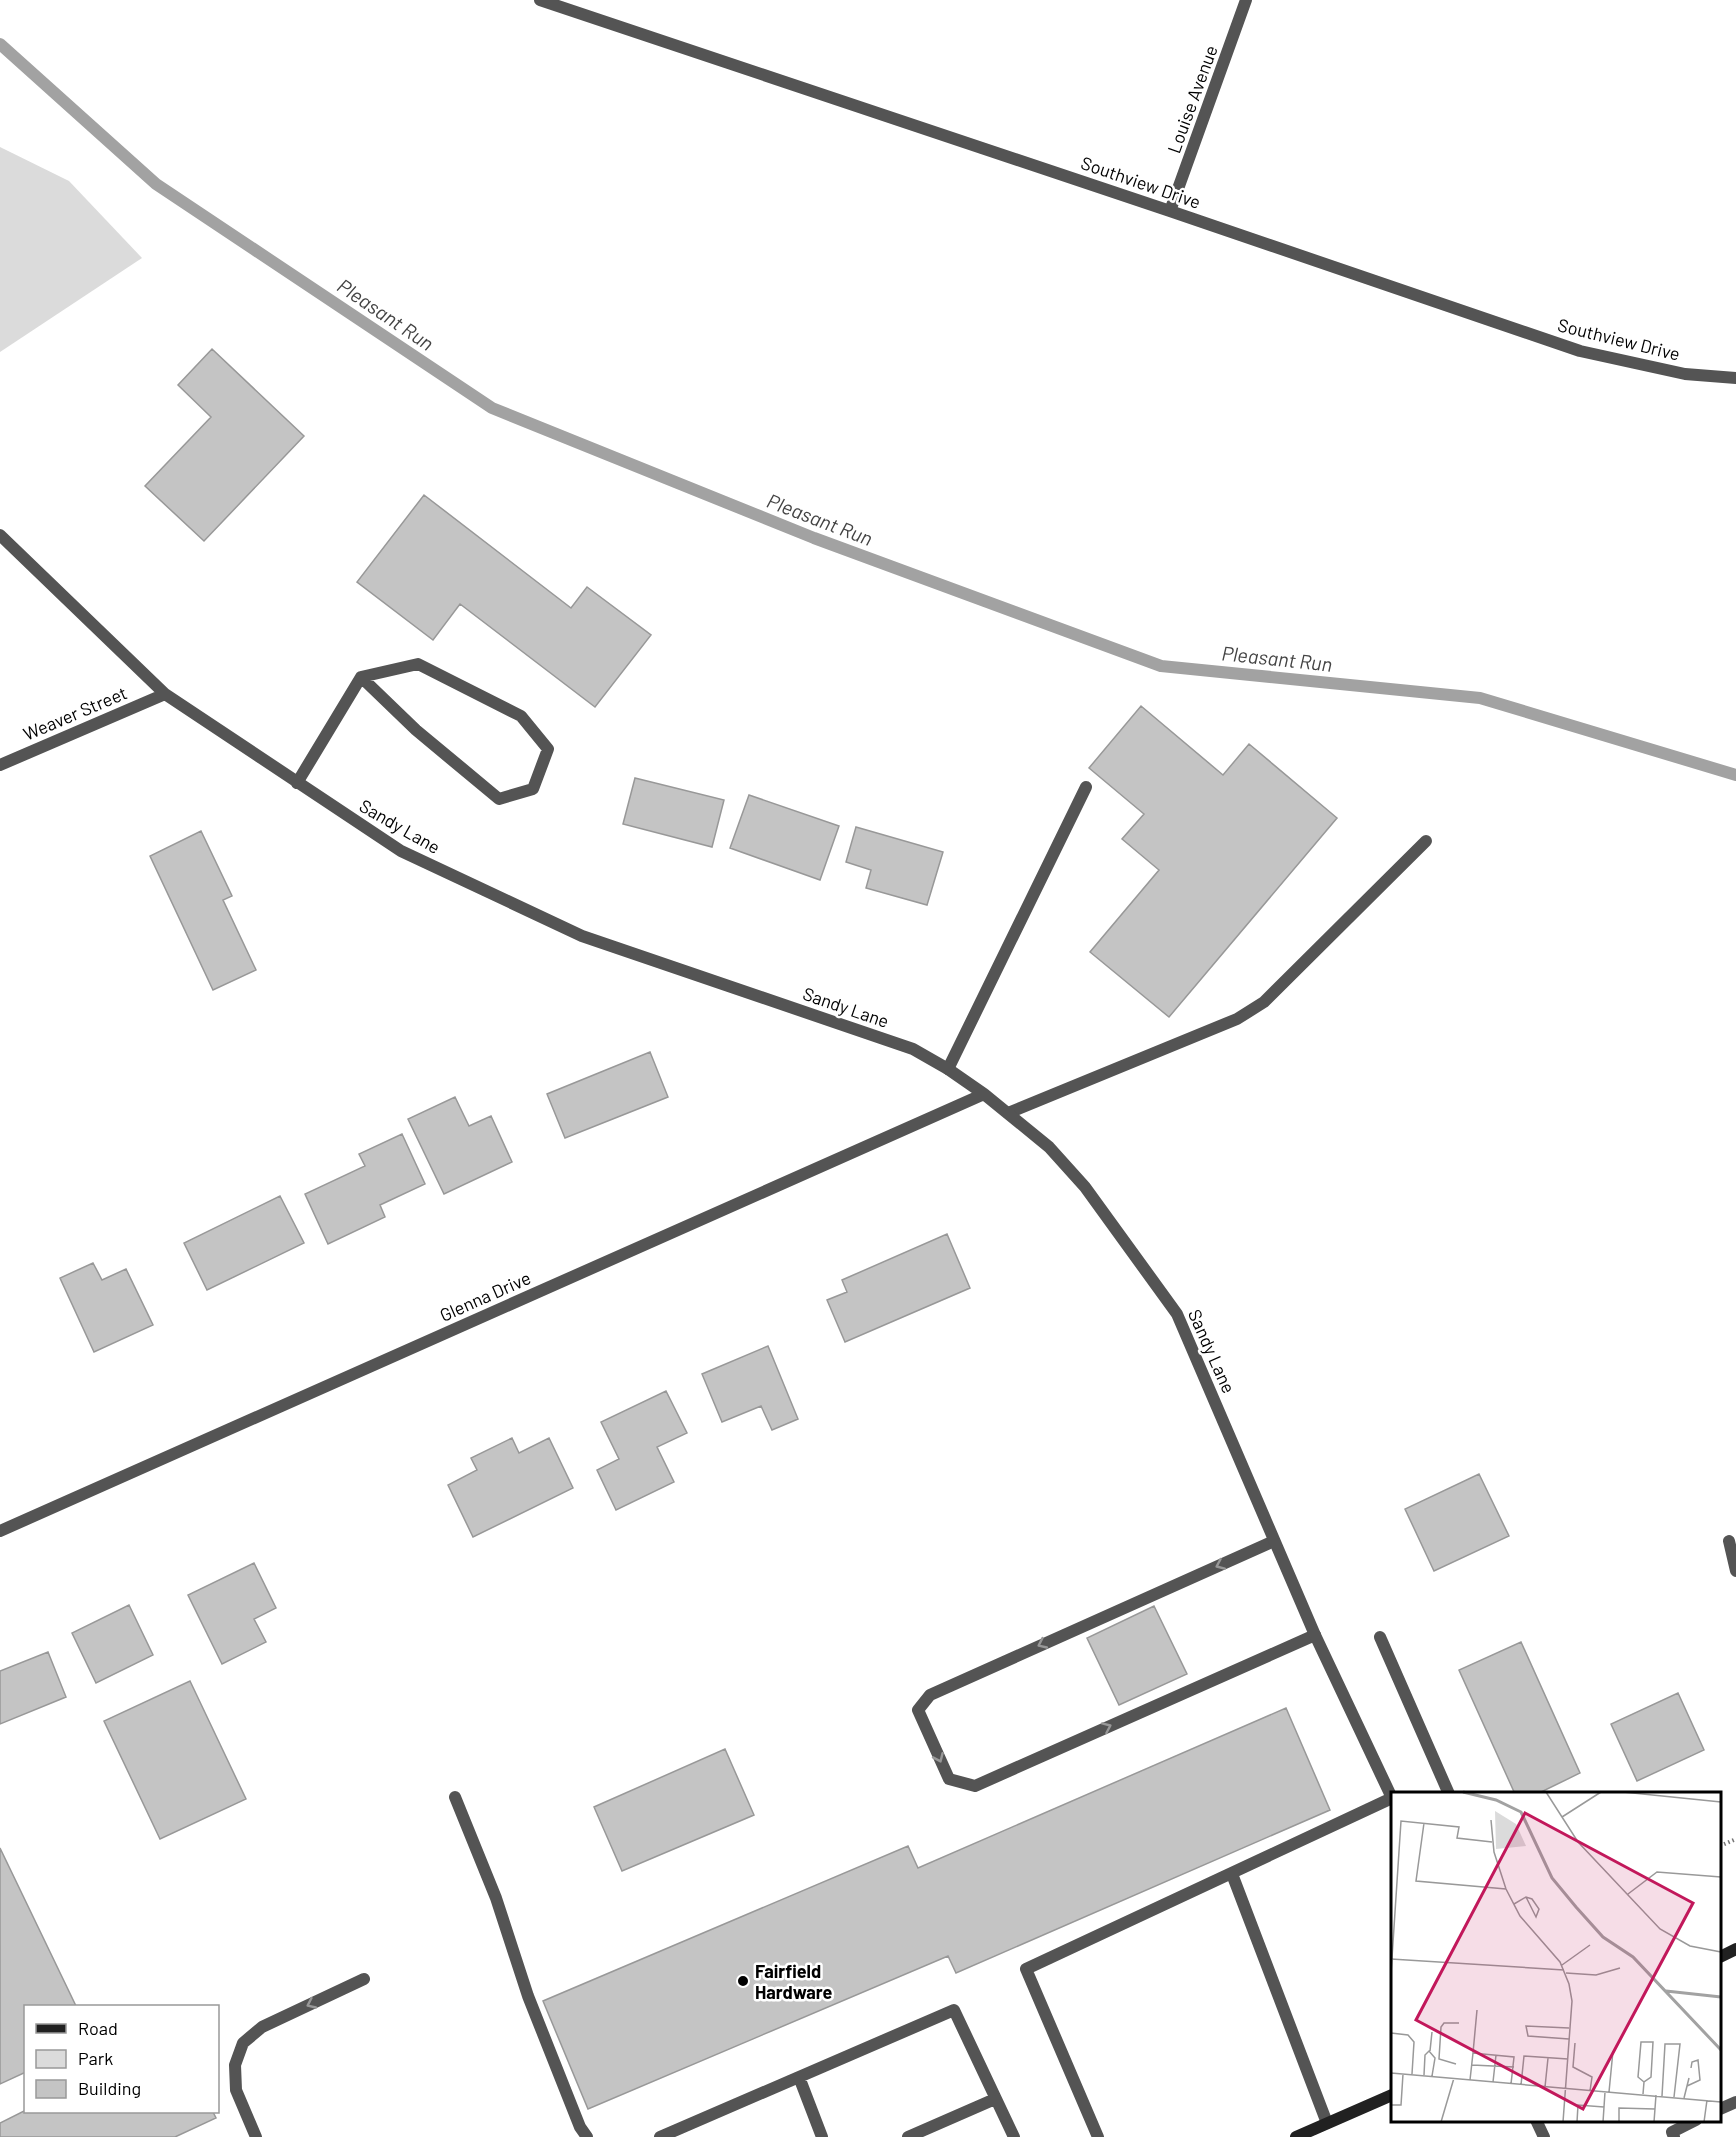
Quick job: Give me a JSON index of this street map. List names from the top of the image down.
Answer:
{
  "streets": {
    "street": [
      "Louise Avenue",
      "Southview Drive",
      "Weaver Street",
      "Sandy Lane",
      "Glenna Drive"
    ]
  },
  "crossings": [
    ["Louise Avenue", "Southview Drive"],
    ["Weaver Street", "Sandy Lane"],
    ["Sandy Lane", "Glenna Drive"]
  ],
  "water": ["Pleasant Run"],
  "places": ["Fairfield Hardware"],
  "legend": ["Road", "Park", "Building"]
}
